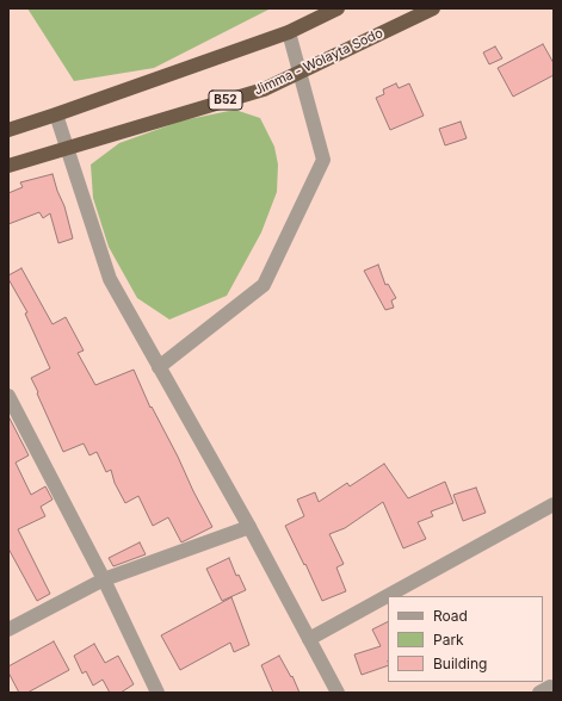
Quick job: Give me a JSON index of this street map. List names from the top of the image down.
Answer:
{
  "streets": {
    "highway": ["Jimma - Wolayta Sodo", "B52"]
  },
  "legend": ["Road", "Park", "Building"]
}
